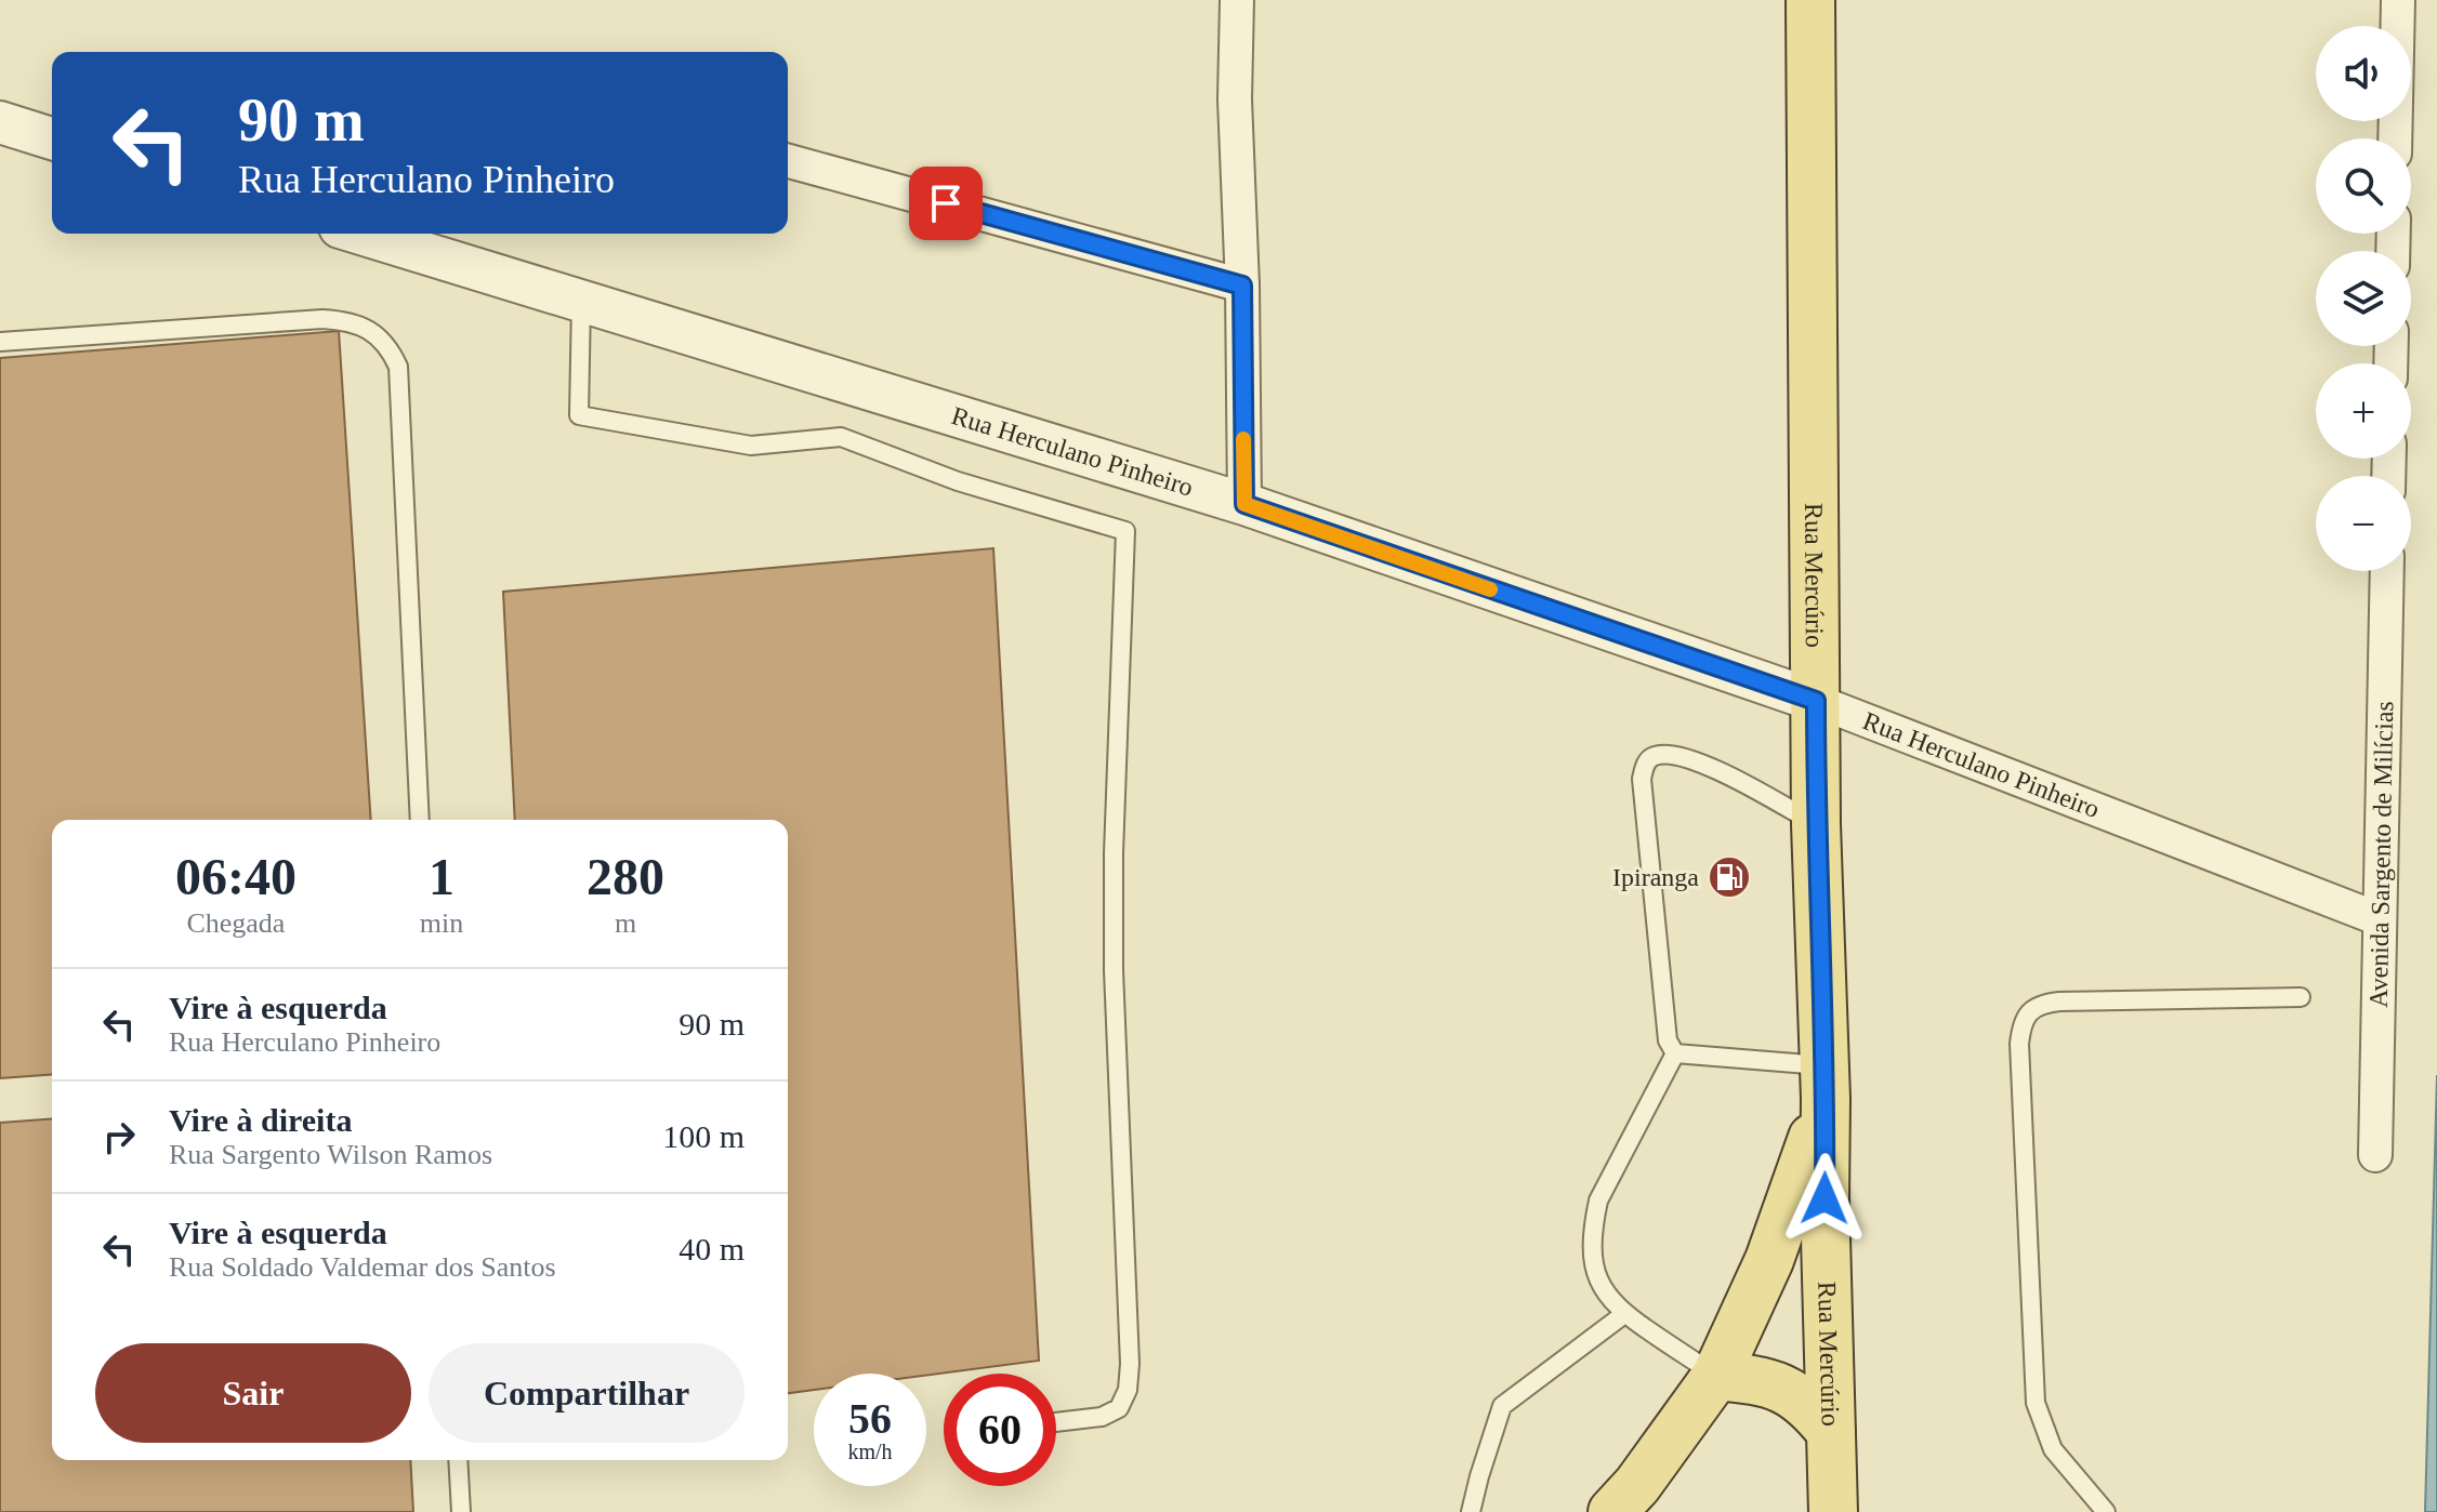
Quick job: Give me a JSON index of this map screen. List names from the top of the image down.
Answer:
{
  "streets": {
    "main road": ["Rua Mercúrio"],
    "street": ["Rua Herculano Pinheiro", "Avenida Sargento de Milícias"]
  },
  "crossings": [
    ["Rua Herculano Pinheiro", "Rua Mercúrio"],
    ["Rua Herculano Pinheiro", "Avenida Sargento de Milícias"]
  ],
  "places": {
    "fuel station": ["Ipiranga"]
  },
  "page": {
    "map_buttons": ["+", "−"],
    "turn": ["90 m", "Rua Herculano Pinheiro"],
    "eta": [
      "06:40",
      "Chegada",
      "1",
      "min",
      "280",
      "m"
    ],
    "list": [
      {
        "name": "Vire à esquerda",
        "note": "Rua Herculano Pinheiro",
        "value": "90 m"
      },
      {
        "name": "Vire à direita",
        "note": "Rua Sargento Wilson Ramos",
        "value": "100 m"
      },
      {
        "name": "Vire à esquerda",
        "note": "Rua Soldado Valdemar dos Santos",
        "value": "40 m"
      }
    ],
    "buttons": ["Sair", "Compartilhar"],
    "speed": "56 km/h",
    "limit": "60"
  }
}
